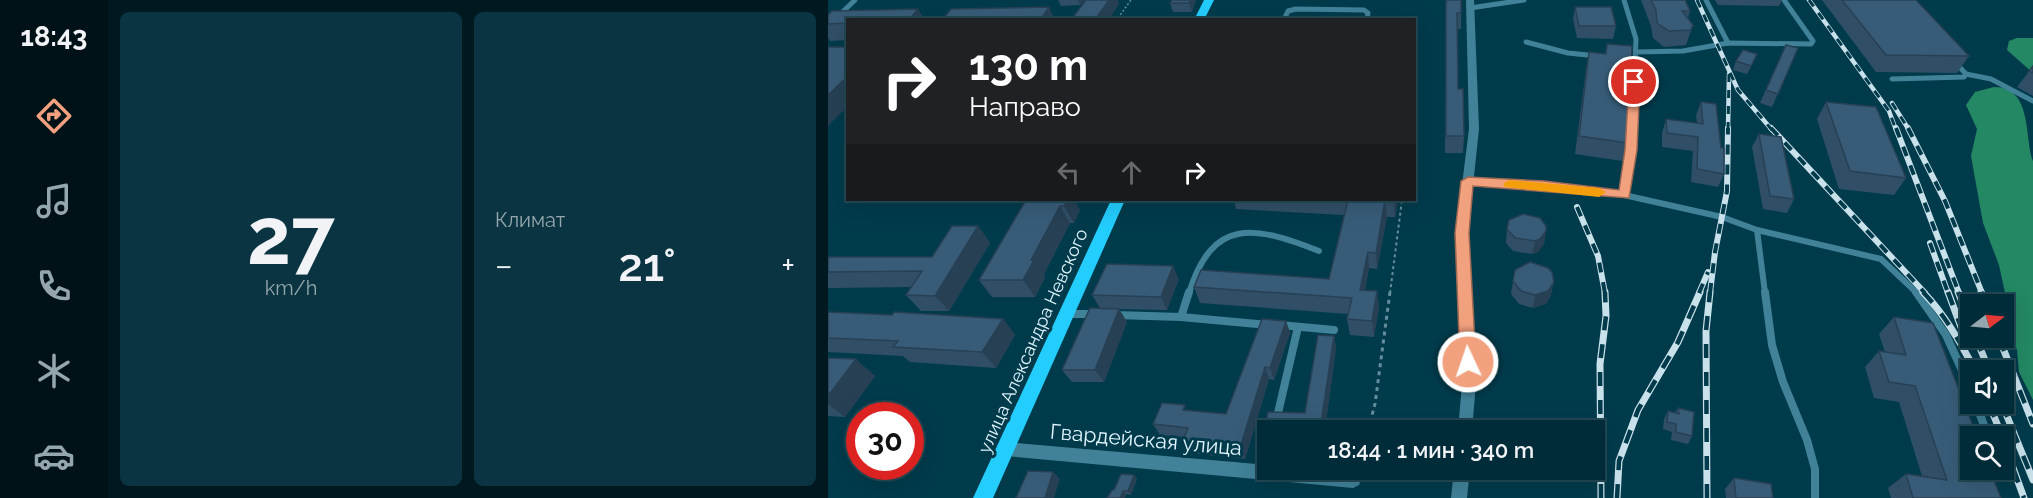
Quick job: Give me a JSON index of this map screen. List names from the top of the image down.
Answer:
{
  "streets": {
    "main road": ["улица Александра Невского"],
    "street": ["Гвардейская улица"]
  },
  "crossings": [
    ["улица Александра Невского", "Гвардейская улица"]
  ],
  "north": "right",
  "page": {
    "tabs": "18:43",
    "tile": [
      ["27", "km/h"],
      "Климат"
    ],
    "turn": ["130 m", "Направо"],
    "heat": ["−", "21°", "+"],
    "limit": "30",
    "trip": "18:44 · 1 мин · 340 m"
  }
}
